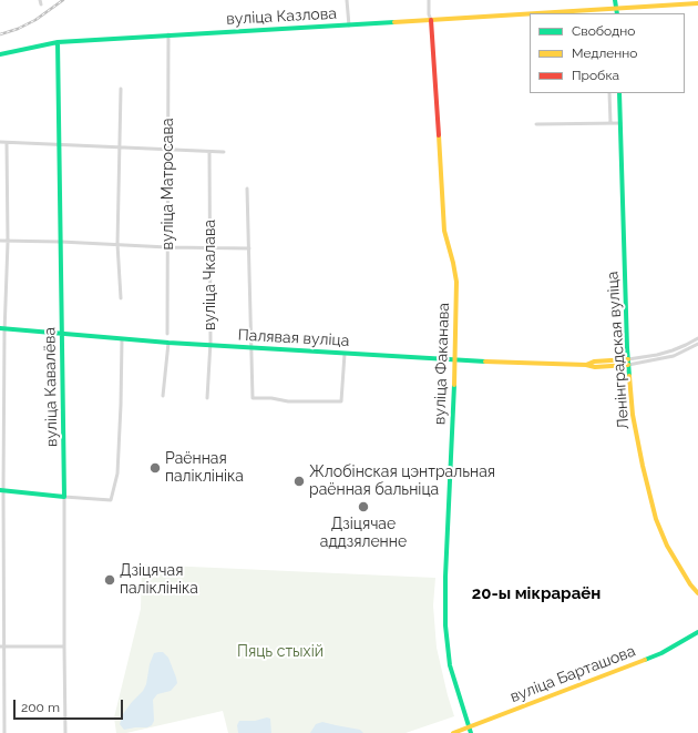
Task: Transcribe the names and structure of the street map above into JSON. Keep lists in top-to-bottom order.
{
  "streets": {
    "main road": [
      "вуліца Казлова",
      "Палявая вуліца",
      "Ленінградская вуліца",
      "вуліца Факанава",
      "вуліца Кавалёва",
      "вуліца Барташова"
    ],
    "street": ["вуліца Матросава", "вуліца Чкалава"]
  },
  "crossings": [
    ["вуліца Казлова", "вуліца Матросава"],
    ["вуліца Казлова", "вуліца Факанава"],
    ["вуліца Казлова", "вуліца Кавалёва"],
    ["вуліца Чкалава", "Палявая вуліца"],
    ["Палявая вуліца", "Ленінградская вуліца"],
    ["Палявая вуліца", "вуліца Факанава"],
    ["Палявая вуліца", "вуліца Кавалёва"],
    ["вуліца Факанава", "вуліца Барташова"]
  ],
  "districts": ["20-ы мікрараён"],
  "parks": ["Пяць стыхій"],
  "places": [
    "Раённая паліклініка",
    "Жлобінская цэнтральная раённая бальніца",
    "Дзіцячае аддзяленне",
    "Дзіцячая паліклініка"
  ],
  "legend": ["Свободно", "Медленно", "Пробка"],
  "scale_bar": "200 m"
}
